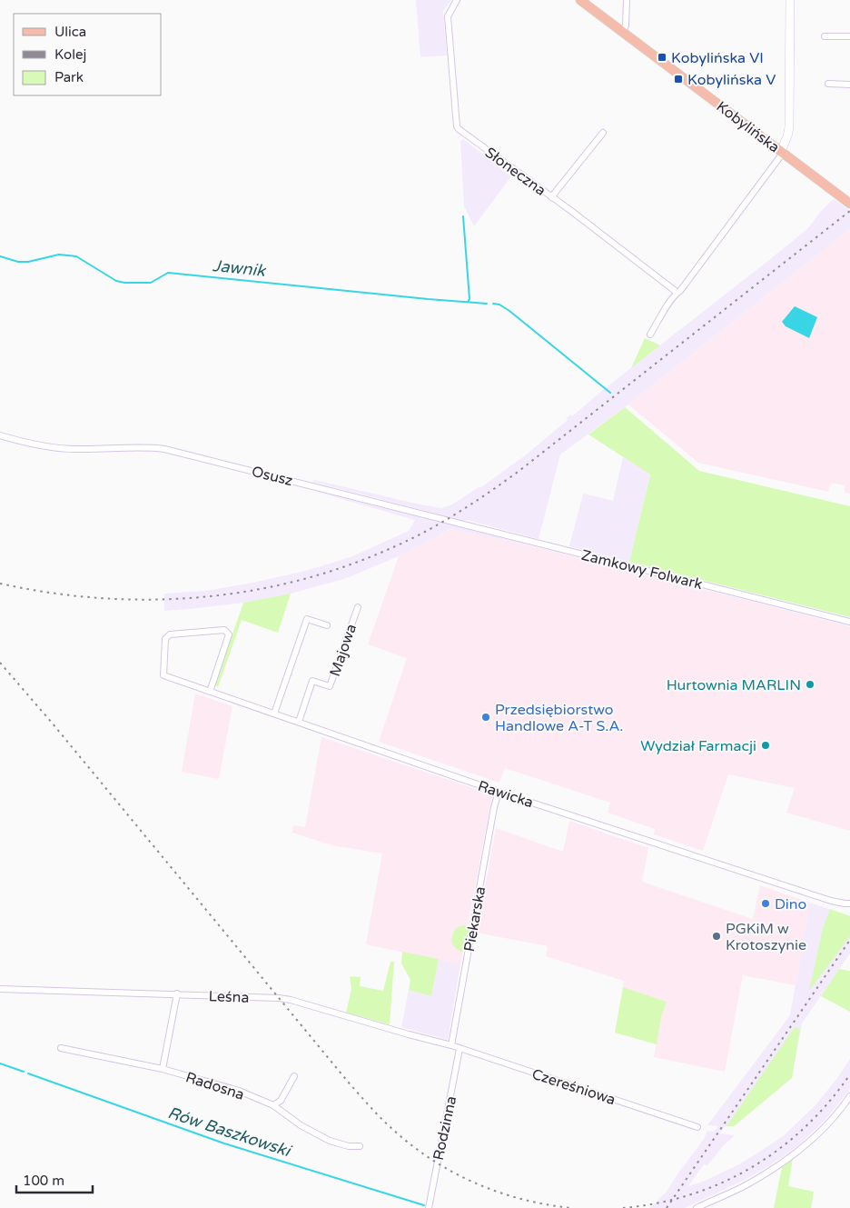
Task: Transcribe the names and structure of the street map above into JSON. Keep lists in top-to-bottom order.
{
  "streets": {
    "main road": ["Kobylińska"],
    "street": [
      "Słoneczna",
      "Osusz",
      "Zamkowy Folwark",
      "Majowa",
      "Rawicka",
      "Piekarska",
      "Leśna",
      "Radosna",
      "Czereśniowa",
      "Rodzinna"
    ]
  },
  "crossings": [
    ["Osusz", "Zamkowy Folwark"],
    ["Majowa", "Rawicka"],
    ["Rawicka", "Piekarska"],
    ["Piekarska", "Leśna"],
    ["Piekarska", "Czereśniowa"],
    ["Leśna", "Czereśniowa"],
    ["Czereśniowa", "Rodzinna"]
  ],
  "water": ["Jawnik", "Rów Baszkowski"],
  "places": {
    "transit": ["Kobylińska VI", "Kobylińska V"],
    "other": [
      "Hurtownia MARLIN",
      "Przedsiębiorstwo Handlowe A-T S.A.",
      "Wydział Farmacji",
      "Dino",
      "PGKiM w Krotoszynie"
    ]
  },
  "legend": ["Ulica", "Kolej", "Park"],
  "scale_bar": "100 m"
}
